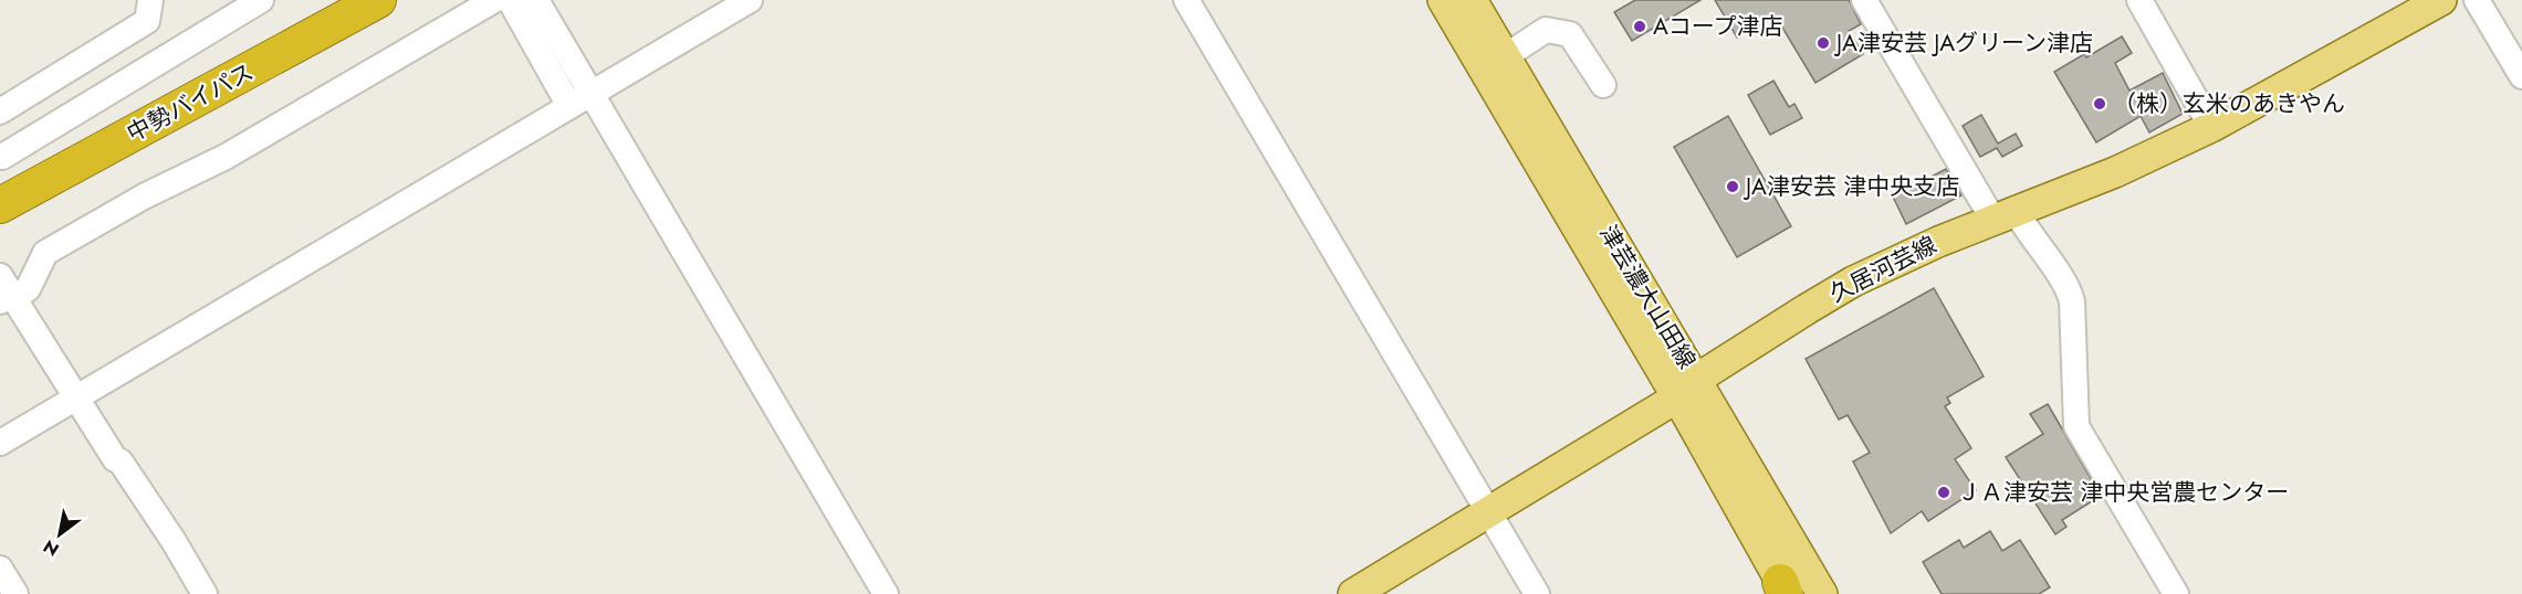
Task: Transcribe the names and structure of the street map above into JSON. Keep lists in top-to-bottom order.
{
  "streets": {
    "highway": ["中勢バイパス"],
    "main road": ["久居河芸線", "津芸濃大山田線"]
  },
  "crossings": [
    ["久居河芸線", "津芸濃大山田線"]
  ],
  "places": [
    "Aコープ津店",
    "JA津安芸 JAグリーン津店",
    "（株）玄米のあきやん",
    "JA津安芸 津中央支店",
    "ＪＡ津安芸 津中央営農センター"
  ],
  "north": "bottom left"
}
